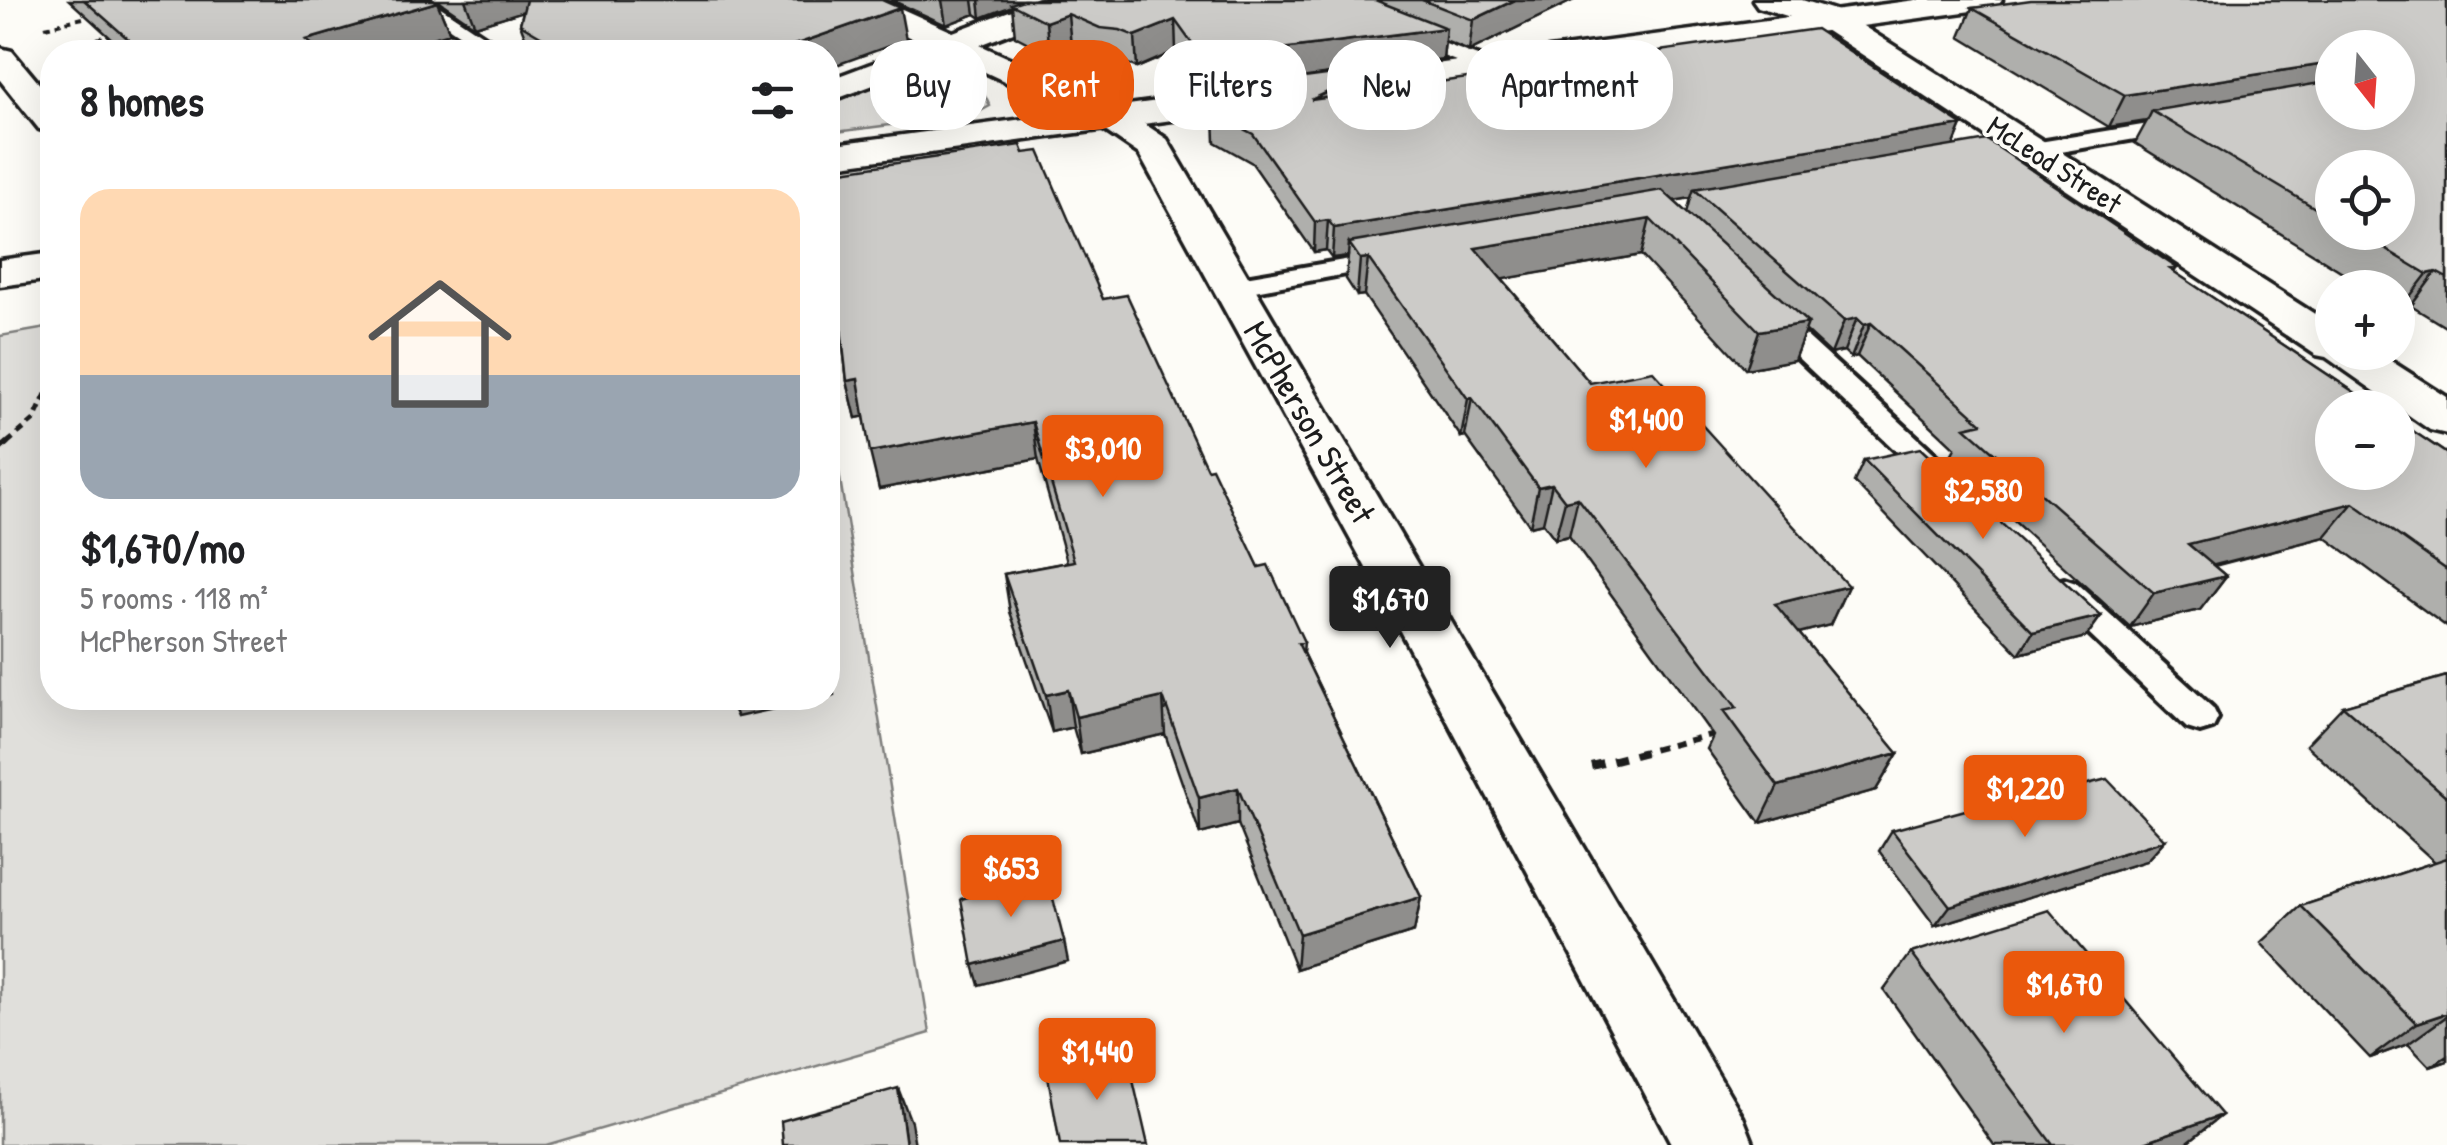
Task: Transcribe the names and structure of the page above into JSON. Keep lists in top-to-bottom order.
{
  "streets": {
    "street": ["McLeod Street", "McPherson Street"]
  },
  "north": "bottom",
  "page": {
    "map_buttons": ["+", "−"],
    "chip": [
      "Buy",
      "Rent",
      "Filters",
      "New",
      "Apartment"
    ],
    "heading": "8 homes",
    "list": [
      {
        "name": "$1,670/mo",
        "note": "5 rooms · 118 m² · McPherson Street"
      }
    ],
    "price": [
      "$1,400",
      "$3,010",
      "$2,580",
      "$1,670",
      "$1,220",
      "$653",
      "$1,670",
      "$1,440"
    ]
  }
}
